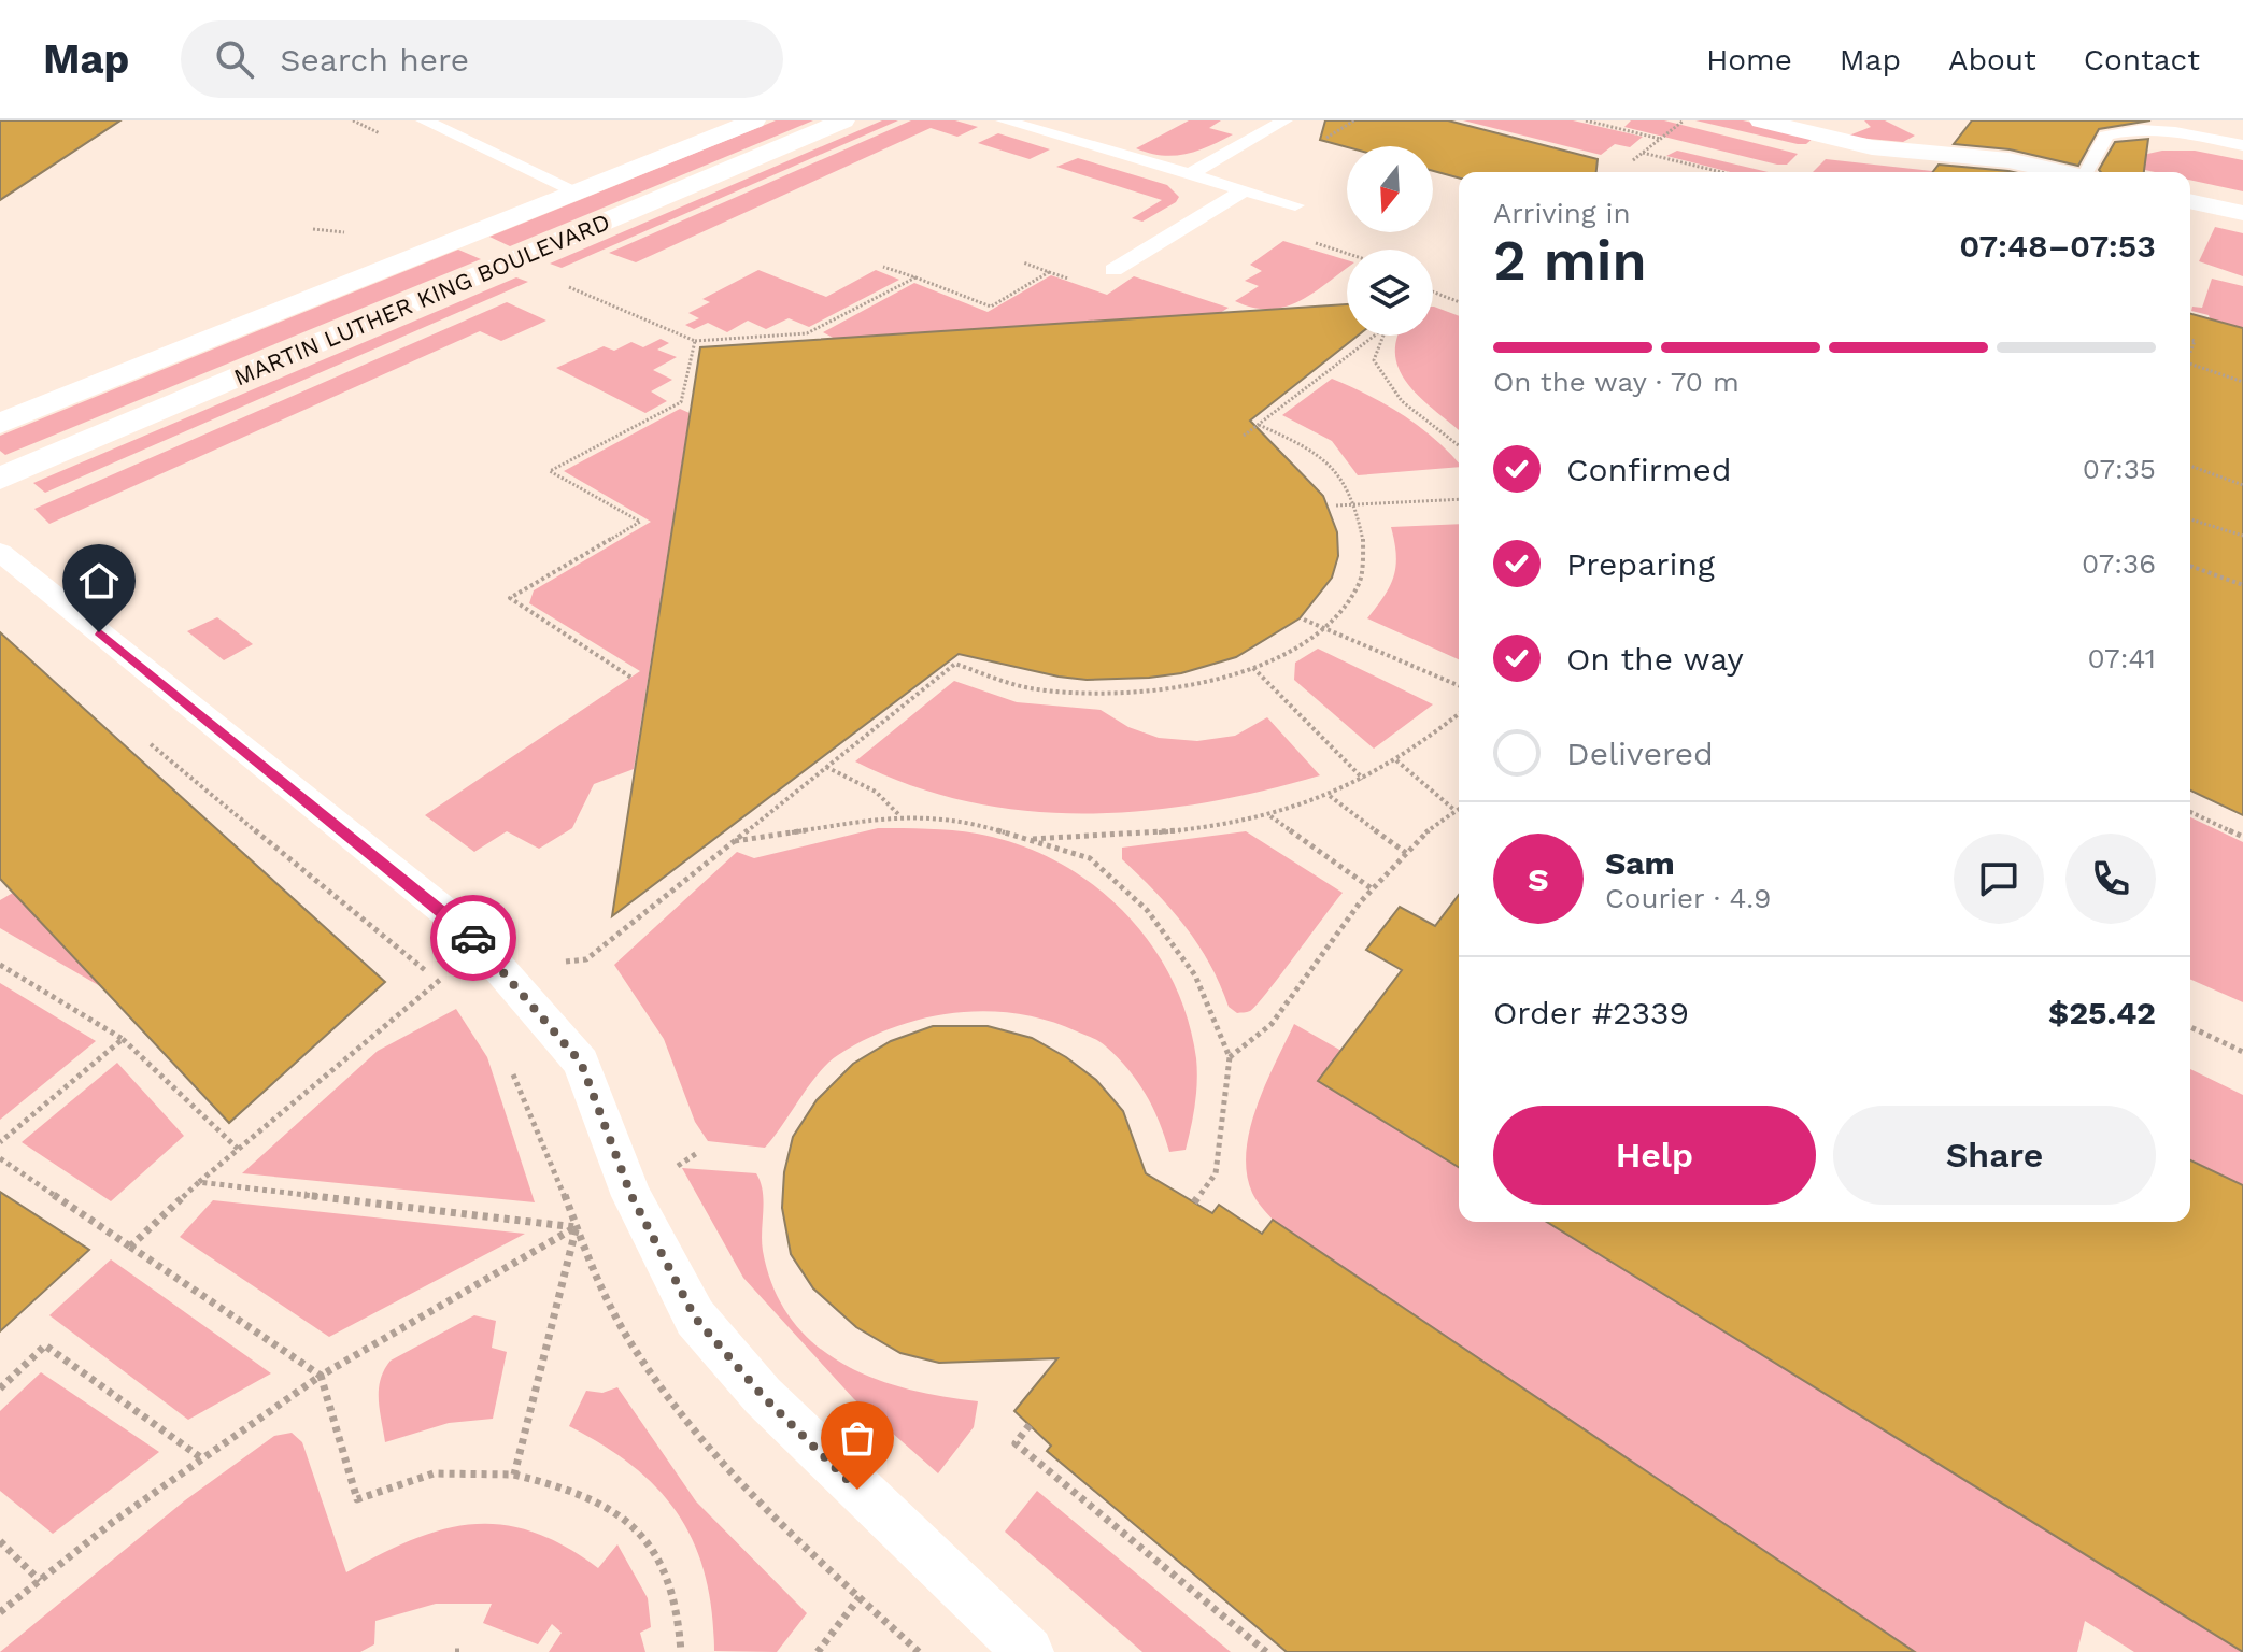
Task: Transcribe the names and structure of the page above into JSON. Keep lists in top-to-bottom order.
{
  "streets": {
    "street": ["MARTIN LUTHER KING BOULEVARD"]
  },
  "north": "bottom",
  "page": {
    "header": "Map",
    "search": "Search here",
    "nav": [
      "Home",
      "Map",
      "About",
      "Contact"
    ],
    "heading": ["2 min", "Arriving in", "07:48–07:53"],
    "panel": [
      "Sam",
      "Courier · 4.9",
      "Order #2339",
      "$25.42"
    ],
    "bar": "On the way · 70 m",
    "list": [
      ["Confirmed", "07:35"],
      ["Preparing", "07:36"],
      ["On the way", "07:41"],
      "Delivered"
    ],
    "round": "S",
    "buttons": ["Help", "Share"]
  }
}
